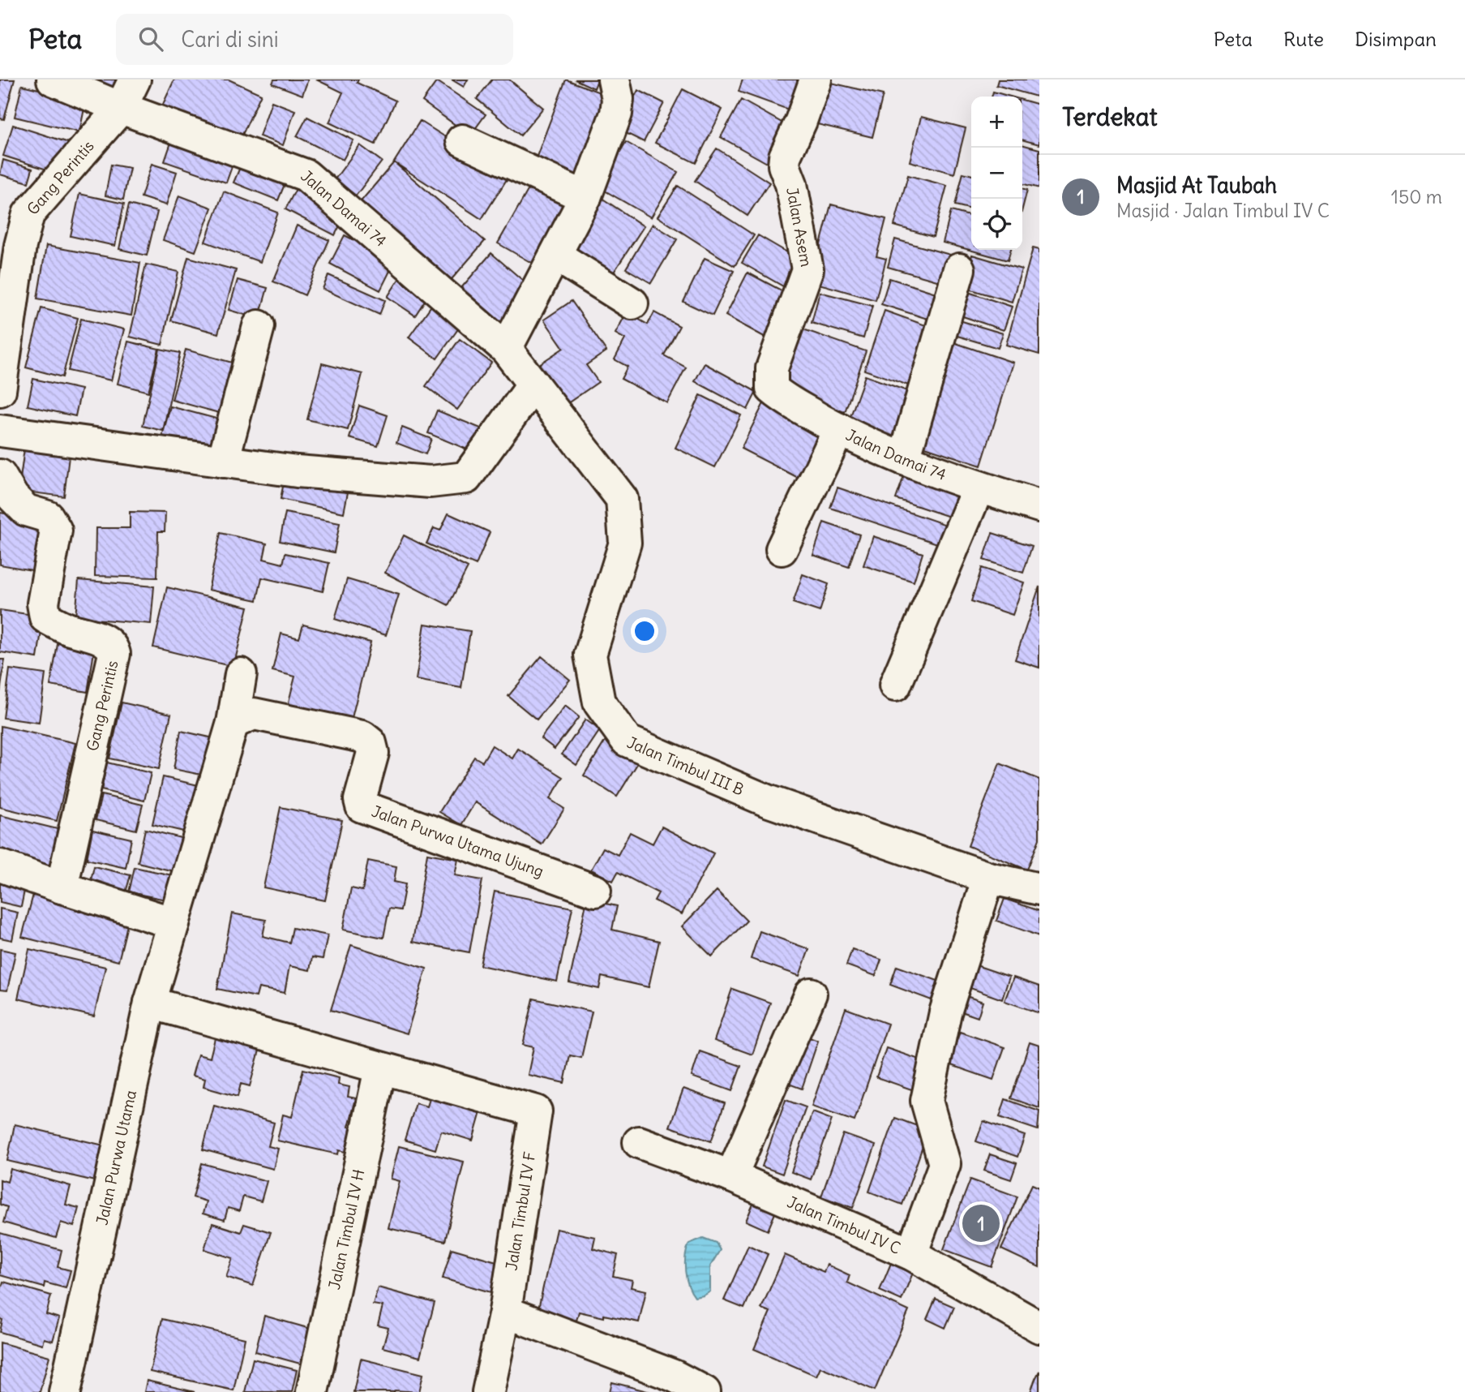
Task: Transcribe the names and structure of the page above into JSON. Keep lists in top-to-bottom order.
{
  "streets": {
    "street": [
      "Gang Perintis",
      "Jalan Damai 74",
      "Jalan Asem",
      "Jalan Timbul III B",
      "Jalan Purwa Utama Ujung",
      "Jalan Purwa Utama",
      "Jalan Timbul IV F",
      "Jalan Timbul IV C",
      "Jalan Timbul IV H"
    ]
  },
  "crossings": [
    ["Gang Perintis", "Jalan Damai 74"],
    ["Jalan Damai 74", "Jalan Asem"],
    ["Jalan Damai 74", "Jalan Timbul III B"],
    ["Jalan Timbul IV F", "Jalan Timbul IV H"]
  ],
  "page": {
    "header": "Peta",
    "search": "Cari di sini",
    "nav": ["Peta", "Rute", "Disimpan"],
    "heading": "Terdekat",
    "map_buttons": ["+", "−"],
    "list": [
      {
        "mark": "1",
        "name": "Masjid At Taubah",
        "note": "Masjid · Jalan Timbul IV C",
        "value": "150 m"
      }
    ],
    "pins": "1"
  }
}
